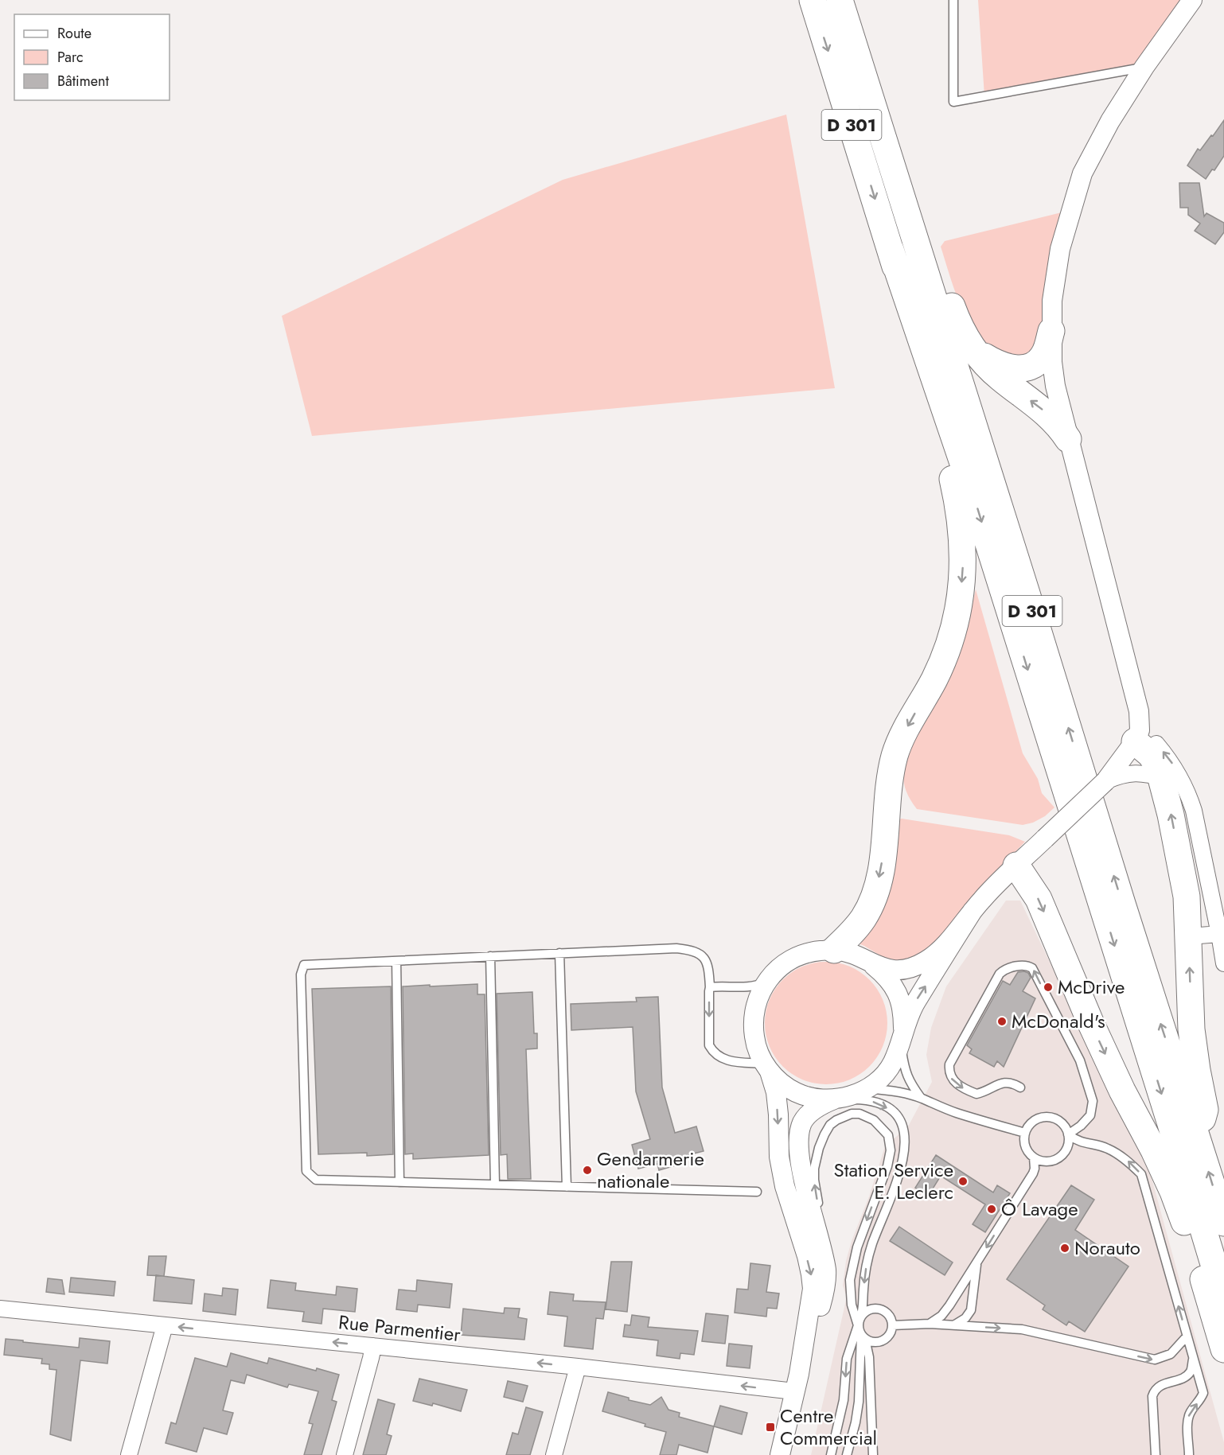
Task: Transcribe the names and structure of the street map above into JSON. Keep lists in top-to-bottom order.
{
  "streets": {
    "highway": ["D 301"],
    "street": ["Rue Parmentier"]
  },
  "one_way": ["Rue Parmentier"],
  "places": {
    "other": [
      "McDrive",
      "McDonald's",
      "Gendarmerie nationale",
      "Station Service E. Leclerc",
      "Ô Lavage",
      "Norauto"
    ],
    "transit": ["Centre Commercial"]
  },
  "legend": ["Route", "Parc", "Bâtiment"]
}
